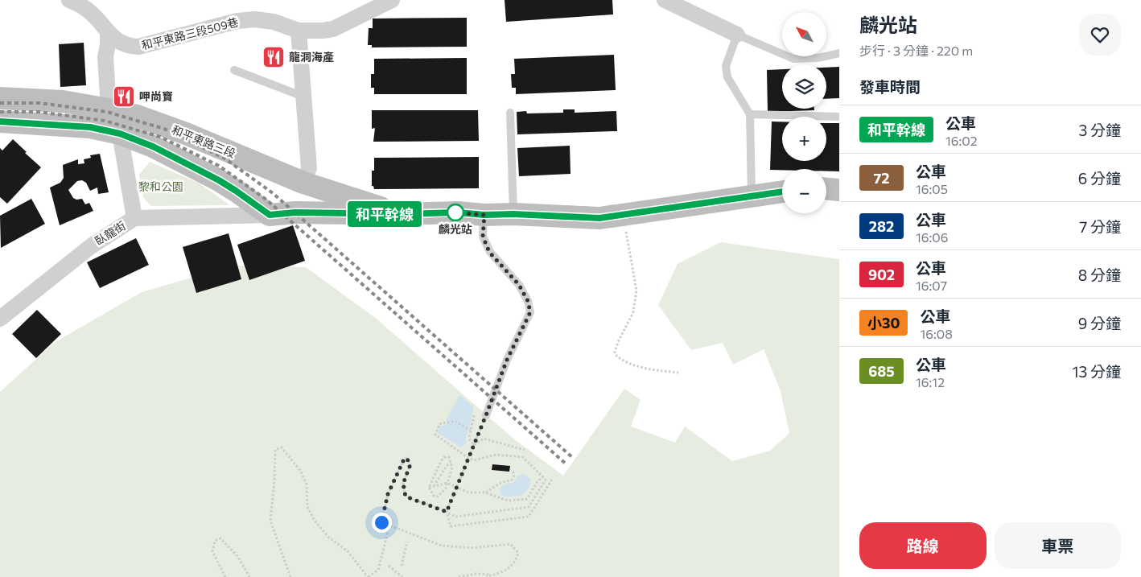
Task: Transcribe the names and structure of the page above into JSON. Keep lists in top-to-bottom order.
{
  "streets": {
    "main road": ["和平東路三段"],
    "street": ["和平東路三段509巷", "臥龍街"]
  },
  "crossings": [
    ["和平東路三段", "臥龍街"]
  ],
  "parks": ["黎和公園"],
  "places": {
    "restaurant": ["龍洞海產", "呷尚寶"],
    "other": ["麟光站"]
  },
  "lines": ["bus line 和平幹線"],
  "north": "top left",
  "page": {
    "on_map": "和平幹線",
    "heading": [
      ["麟光站", "步行 · 3 分鐘 · 220 m"],
      "發車時間"
    ],
    "map_buttons": ["+", "−"],
    "list": [
      {
        "mark": "和平幹線",
        "name": "公車",
        "note": "16:02",
        "value": "3 分鐘"
      },
      {
        "mark": "72",
        "name": "公車",
        "note": "16:05",
        "value": "6 分鐘"
      },
      {
        "mark": "282",
        "name": "公車",
        "note": "16:06",
        "value": "7 分鐘"
      },
      {
        "mark": "902",
        "name": "公車",
        "note": "16:07",
        "value": "8 分鐘"
      },
      {
        "mark": "小30",
        "name": "公車",
        "note": "16:08",
        "value": "9 分鐘"
      },
      {
        "mark": "685",
        "name": "公車",
        "note": "16:12",
        "value": "13 分鐘"
      }
    ],
    "buttons": ["路線", "車票"]
  }
}
